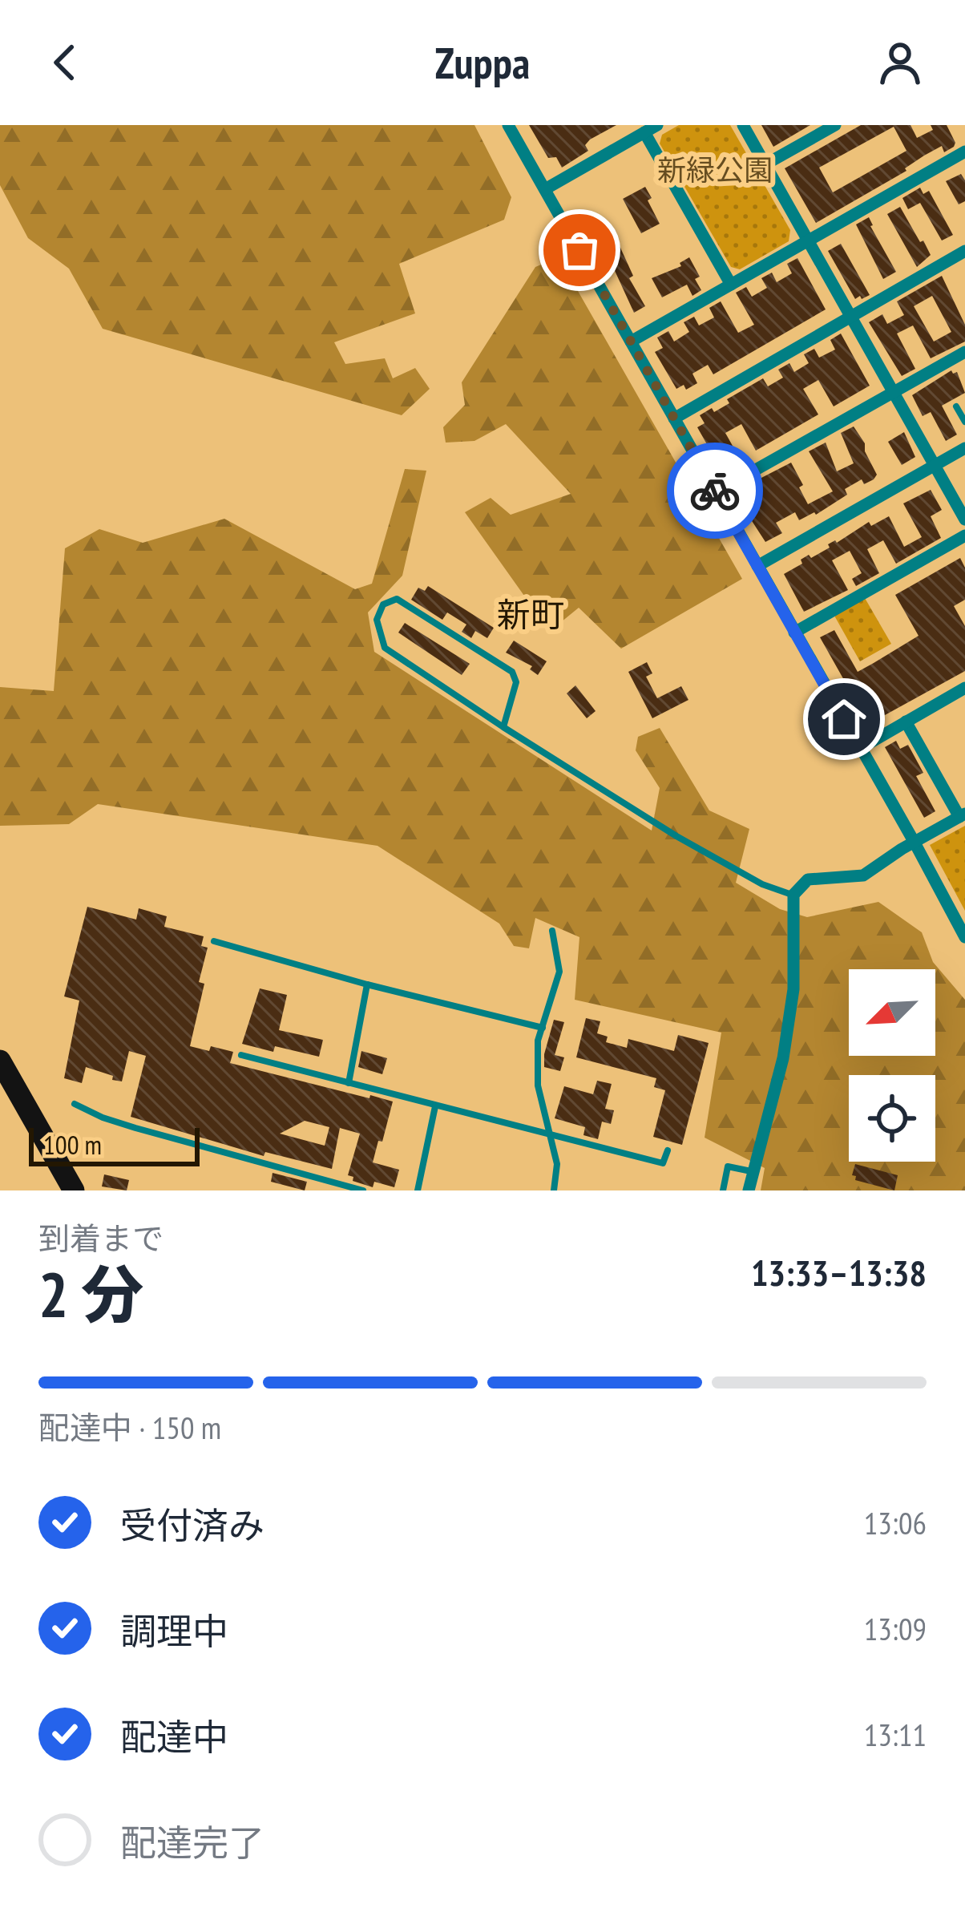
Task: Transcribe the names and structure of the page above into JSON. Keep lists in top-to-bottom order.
{
  "districts": ["新町"],
  "parks": ["新緑公園"],
  "scale_bar": "100 m",
  "north": "bottom left",
  "page": {
    "header": "Zuppa",
    "scale": "100 m",
    "heading": ["2 分", "到着まで", "13:33–13:38"],
    "bar": "配達中 · 150 m",
    "list": [
      ["受付済み", "13:06"],
      ["調理中", "13:09"],
      ["配達中", "13:11"],
      "配達完了"
    ]
  }
}
